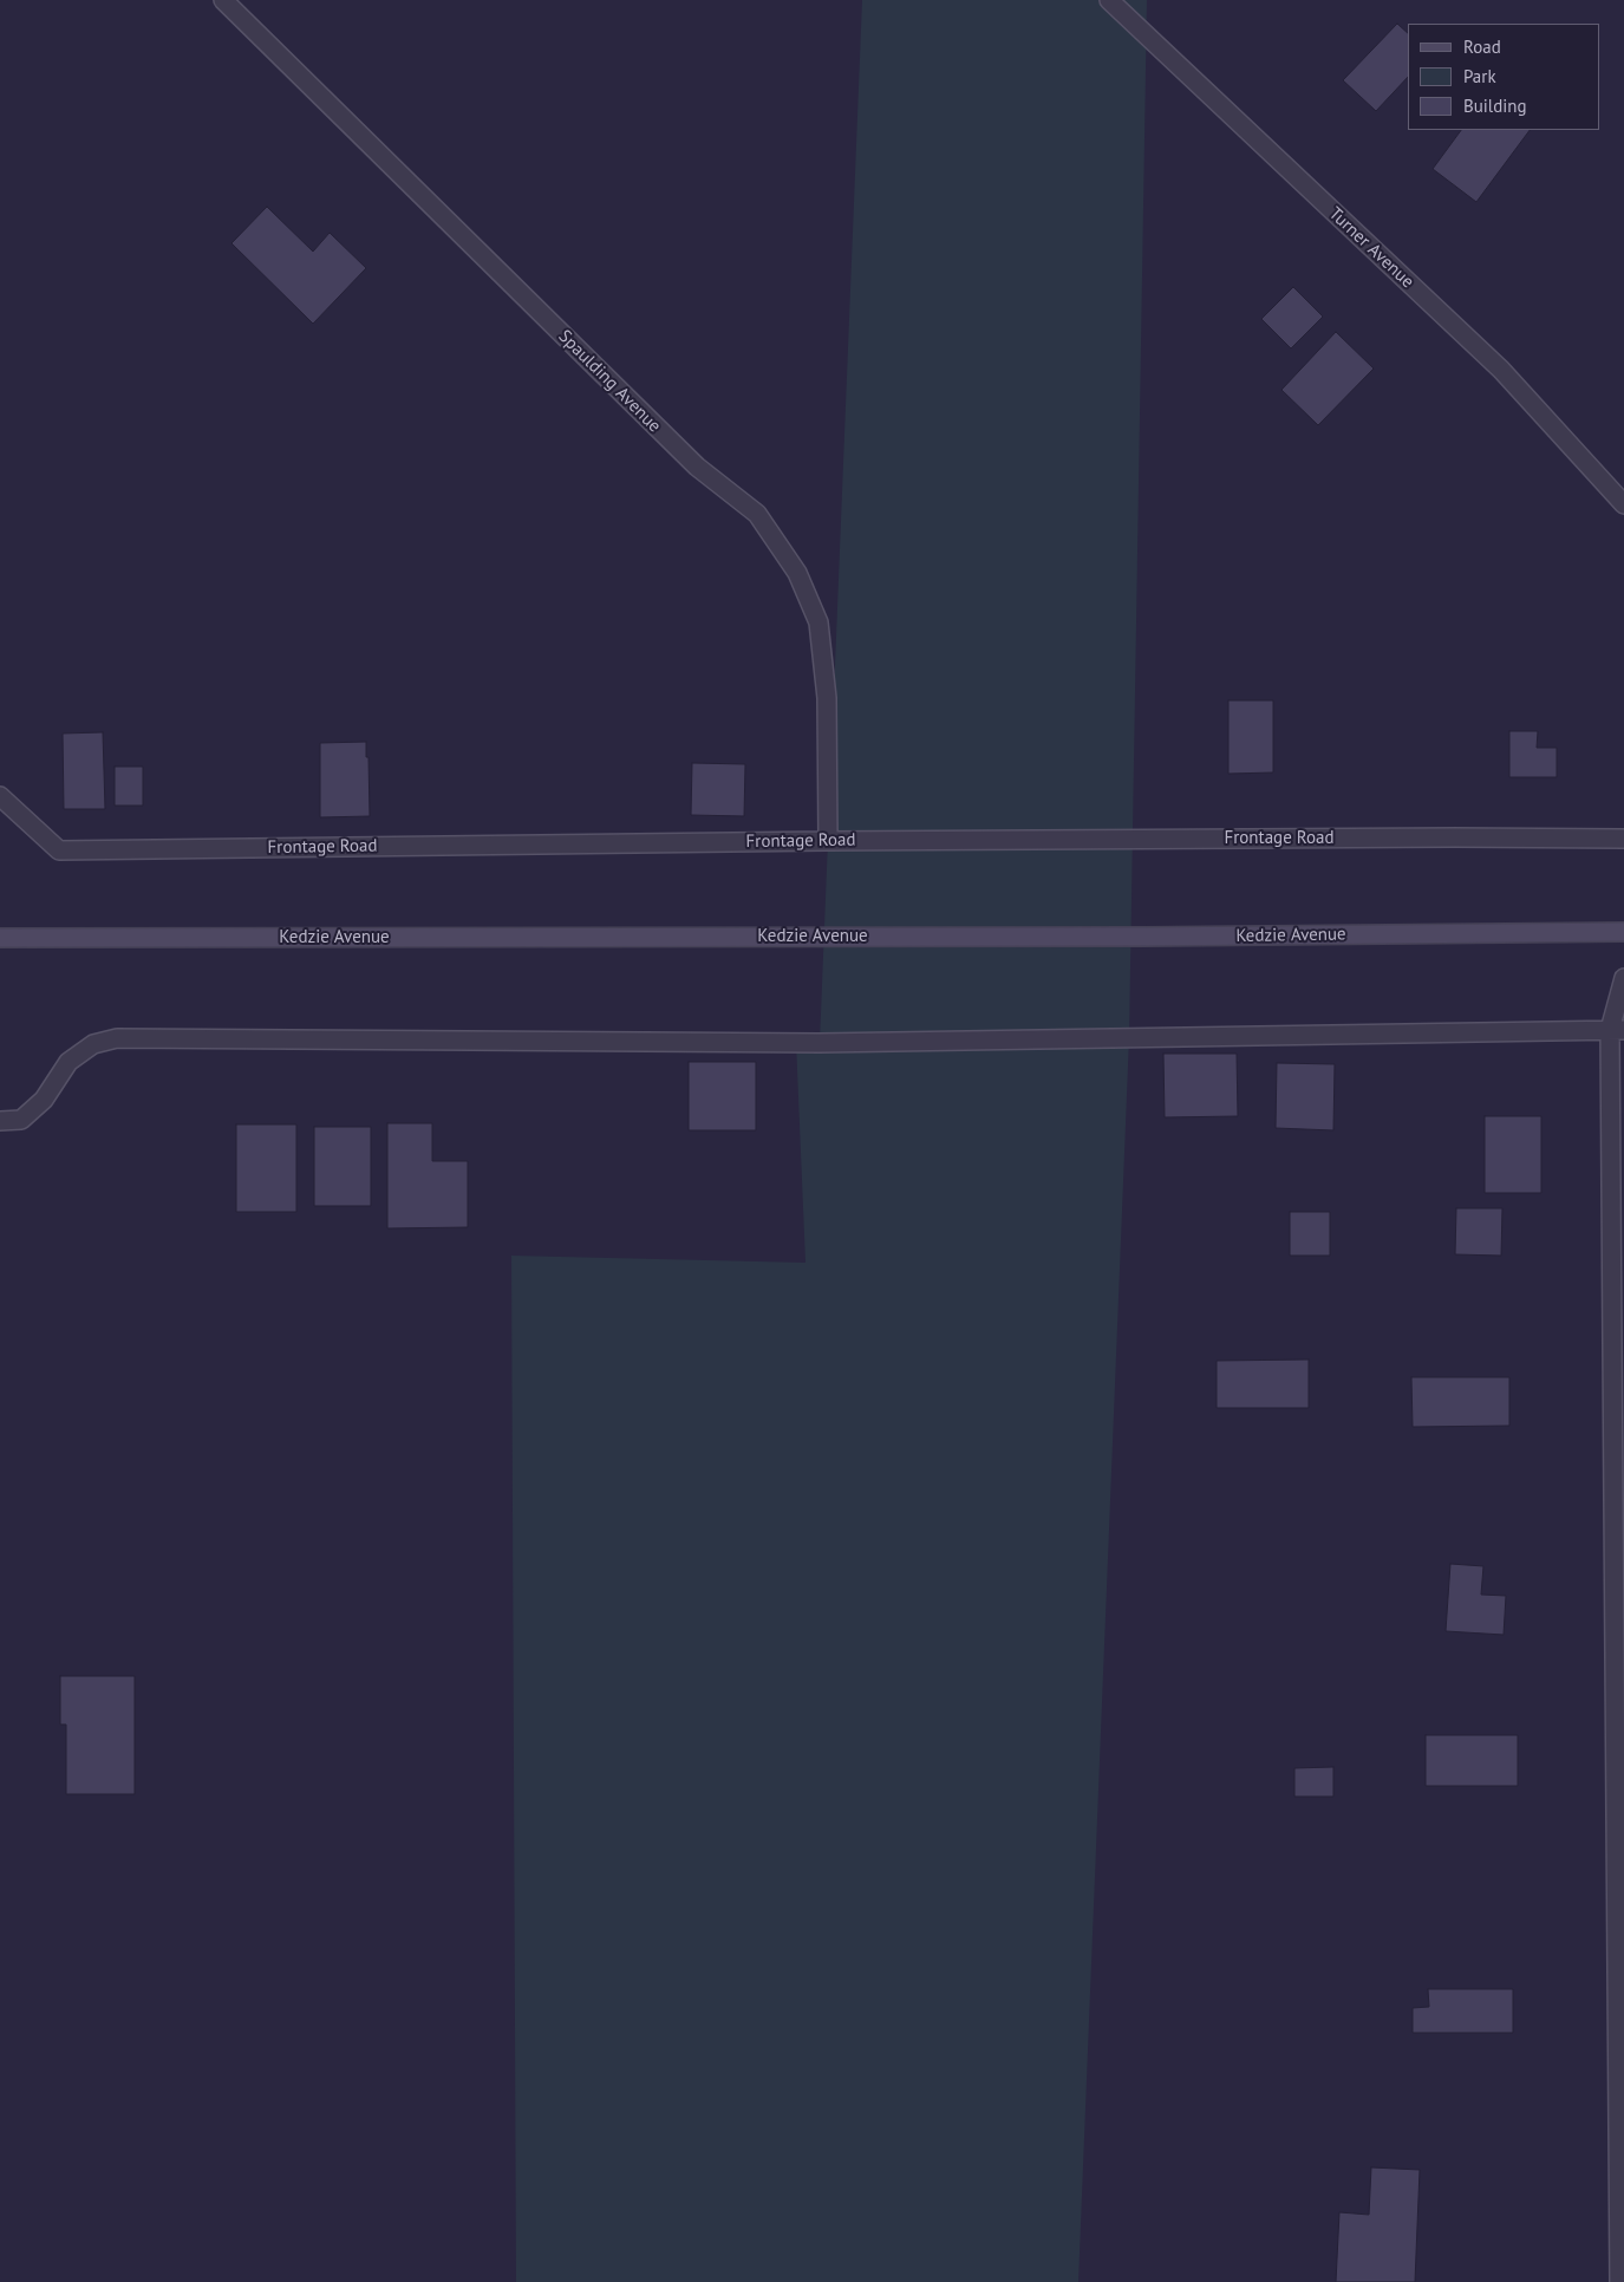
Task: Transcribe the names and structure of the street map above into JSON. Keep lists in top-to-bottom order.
{
  "streets": {
    "main road": ["Kedzie Avenue"],
    "street": ["Turner Avenue", "Spaulding Avenue", "Frontage Road"]
  },
  "crossings": [
    ["Spaulding Avenue", "Frontage Road"]
  ],
  "legend": ["Road", "Park", "Building"]
}
